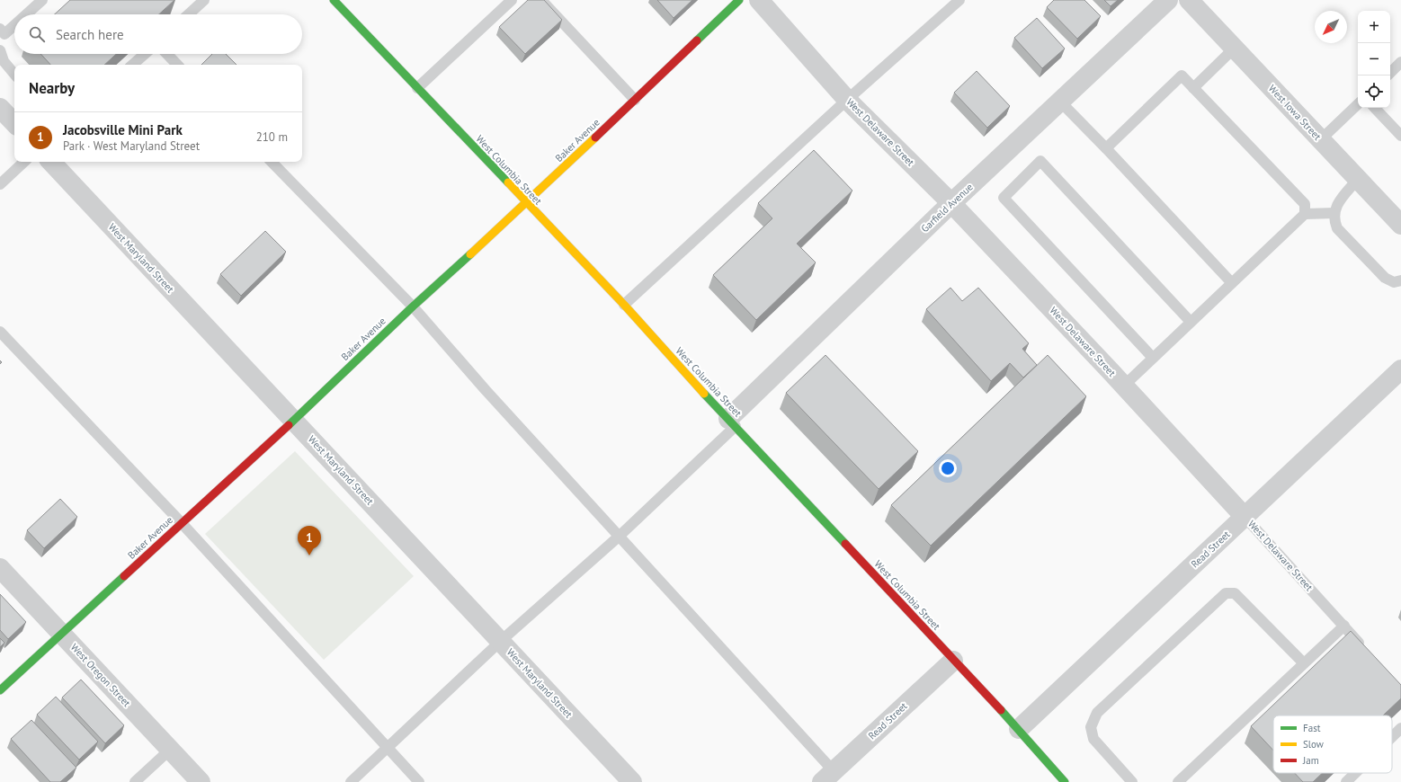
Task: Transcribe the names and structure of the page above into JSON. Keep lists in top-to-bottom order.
{
  "streets": {
    "main road": ["Baker Avenue", "West Columbia Street"],
    "street": [
      "West Iowa Street",
      "West Delaware Street",
      "Garfield Avenue",
      "West Maryland Street",
      "Read Street",
      "West Oregon Street"
    ]
  },
  "crossings": [
    ["West Delaware Street", "Garfield Avenue"],
    ["West Delaware Street", "Read Street"],
    ["Baker Avenue", "West Columbia Street"],
    ["Baker Avenue", "West Maryland Street"],
    ["Baker Avenue", "West Oregon Street"],
    ["West Columbia Street", "Garfield Avenue"],
    ["West Columbia Street", "Read Street"]
  ],
  "legend": ["Fast", "Slow", "Jam"],
  "north": "bottom left",
  "page": {
    "map_buttons": ["+", "−"],
    "search": "Search here",
    "heading": "Nearby",
    "list": [
      {
        "mark": "1",
        "name": "Jacobsville Mini Park",
        "note": "Park · West Maryland Street",
        "value": "210 m"
      }
    ],
    "pins": "1"
  }
}
